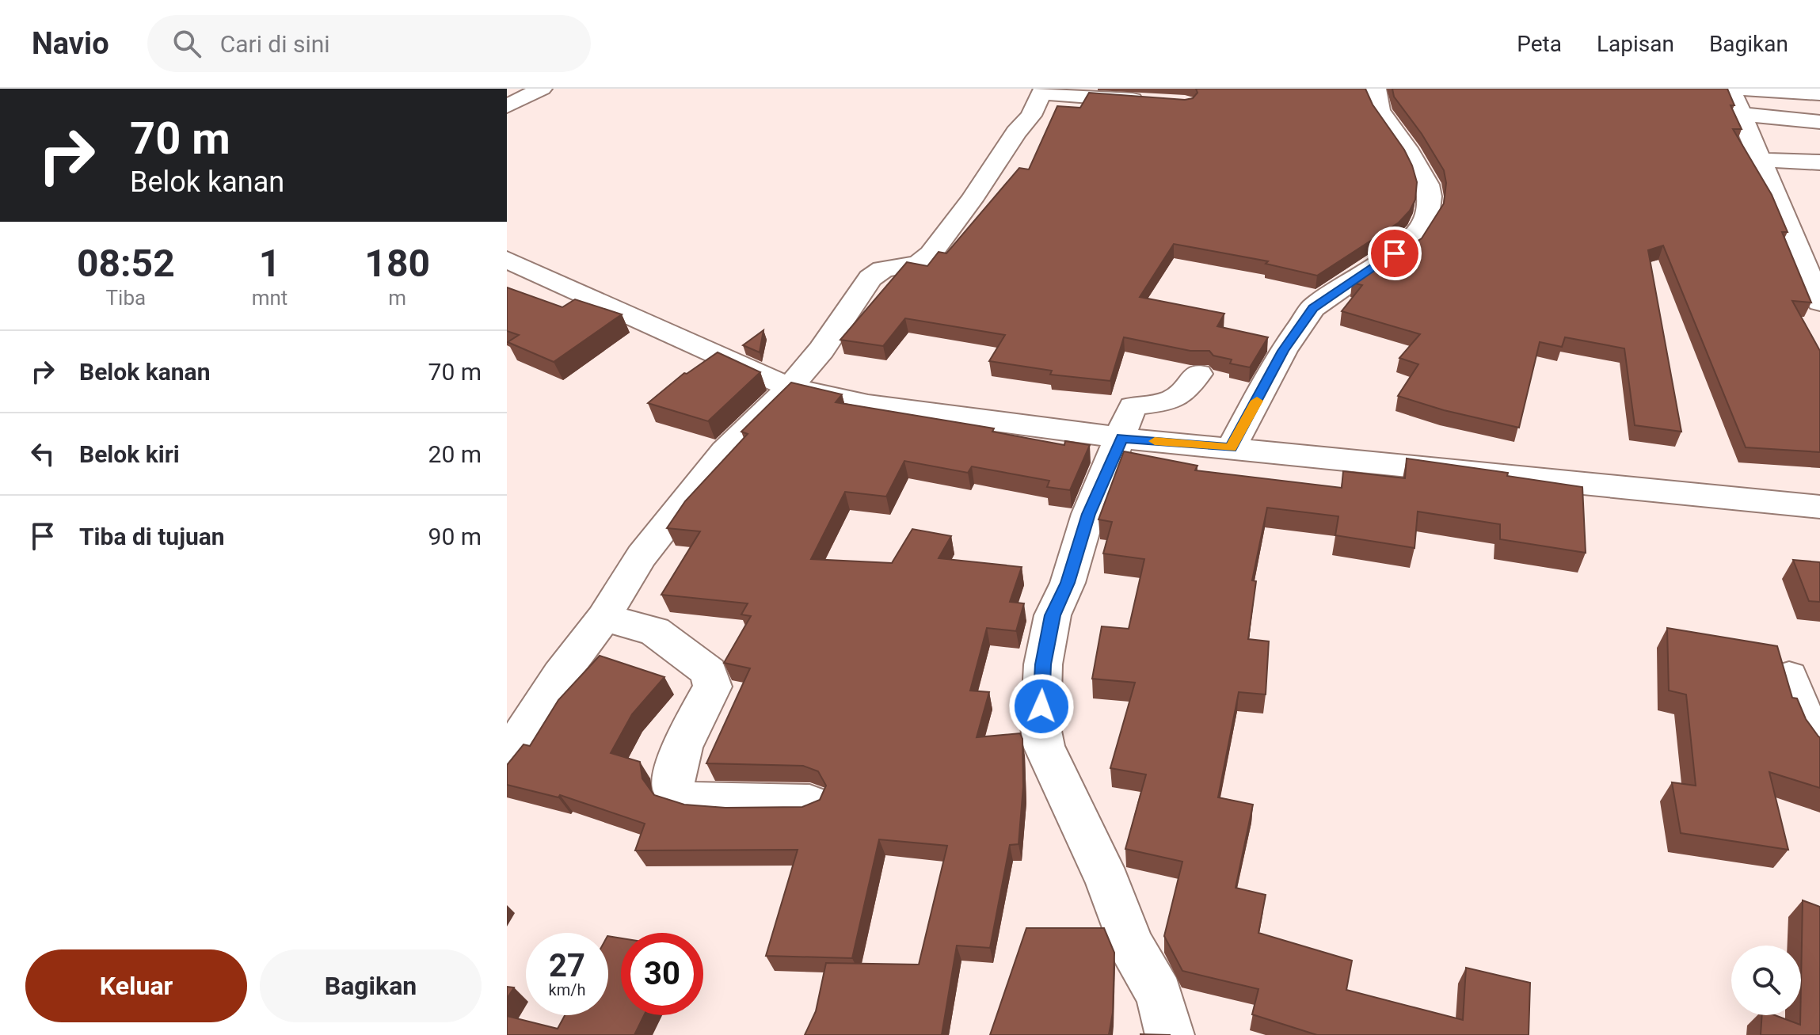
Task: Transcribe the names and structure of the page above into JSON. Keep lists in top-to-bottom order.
{
  "page": {
    "header": "Navio",
    "search": "Cari di sini",
    "nav": ["Peta", "Lapisan", "Bagikan"],
    "turn": ["70 m", "Belok kanan"],
    "eta": [
      "08:52",
      "Tiba",
      "1",
      "mnt",
      "180",
      "m"
    ],
    "list": [
      {
        "name": "Belok kanan",
        "value": "70 m"
      },
      {
        "name": "Belok kiri",
        "value": "20 m"
      },
      {
        "name": "Tiba di tujuan",
        "value": "90 m"
      }
    ],
    "speed": "27 km/h",
    "limit": "30",
    "buttons": ["Keluar", "Bagikan"]
  }
}
